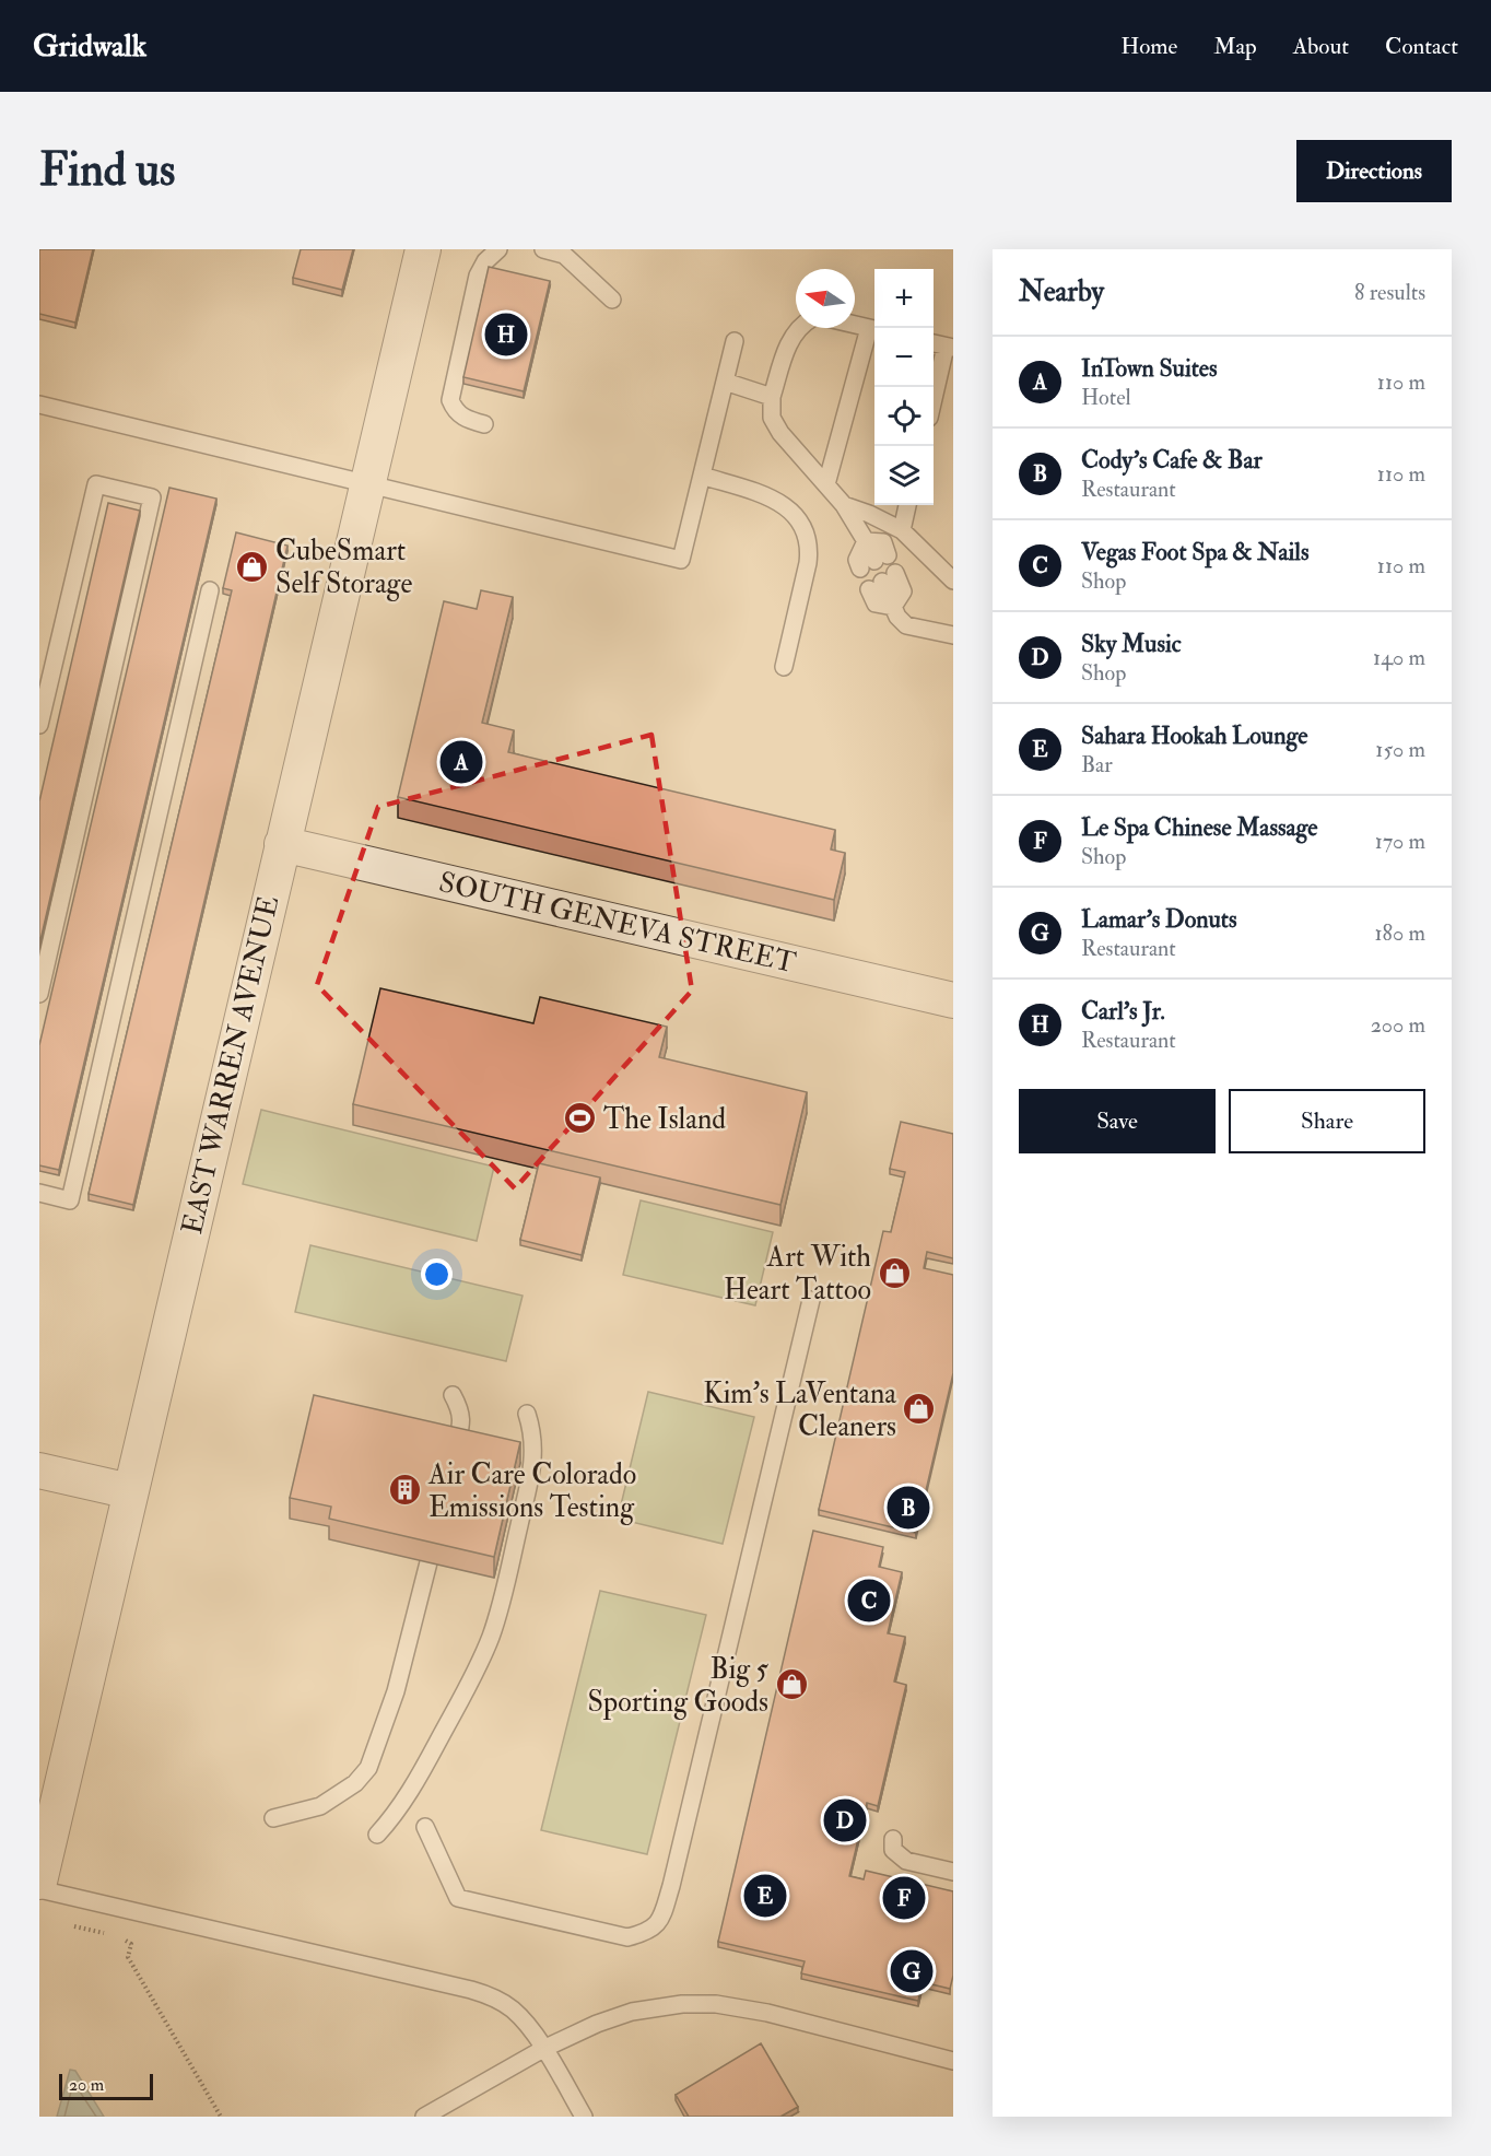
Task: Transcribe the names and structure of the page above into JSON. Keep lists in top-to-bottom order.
{
  "streets": {
    "street": ["SOUTH GENEVA STREET", "EAST WARREN AVENUE"]
  },
  "crossings": [
    ["SOUTH GENEVA STREET", "EAST WARREN AVENUE"]
  ],
  "places": {
    "shop": [
      "CubeSmart Self Storage",
      "Art With Heart Tattoo",
      "Kim's LaVentana Cleaners",
      "Big 5 Sporting Goods"
    ],
    "sports": ["The Island"],
    "building": ["Air Care Colorado Emissions Testing"]
  },
  "scale_bar": "20 m",
  "north": "left",
  "page": {
    "header": "Gridwalk",
    "nav": [
      "Home",
      "Map",
      "About",
      "Contact"
    ],
    "buttons": [
      "Directions",
      ["Save", "Share"]
    ],
    "title": "Find us",
    "heading": ["Nearby", "8 results"],
    "map_buttons": ["+", "−"],
    "pins": [
      "H",
      "A",
      "B",
      "C",
      "D",
      "E",
      "F",
      "G"
    ],
    "list": [
      {
        "mark": "A",
        "name": "InTown Suites",
        "note": "Hotel",
        "value": "110 m"
      },
      {
        "mark": "B",
        "name": "Cody's Cafe & Bar",
        "note": "Restaurant",
        "value": "110 m"
      },
      {
        "mark": "C",
        "name": "Vegas Foot Spa & Nails",
        "note": "Shop",
        "value": "110 m"
      },
      {
        "mark": "D",
        "name": "Sky Music",
        "note": "Shop",
        "value": "140 m"
      },
      {
        "mark": "E",
        "name": "Sahara Hookah Lounge",
        "note": "Bar",
        "value": "150 m"
      },
      {
        "mark": "F",
        "name": "Le Spa Chinese Massage",
        "note": "Shop",
        "value": "170 m"
      },
      {
        "mark": "G",
        "name": "Lamar's Donuts",
        "note": "Restaurant",
        "value": "180 m"
      },
      {
        "mark": "H",
        "name": "Carl's Jr.",
        "note": "Restaurant",
        "value": "200 m"
      }
    ],
    "scale": "20 m"
  }
}
